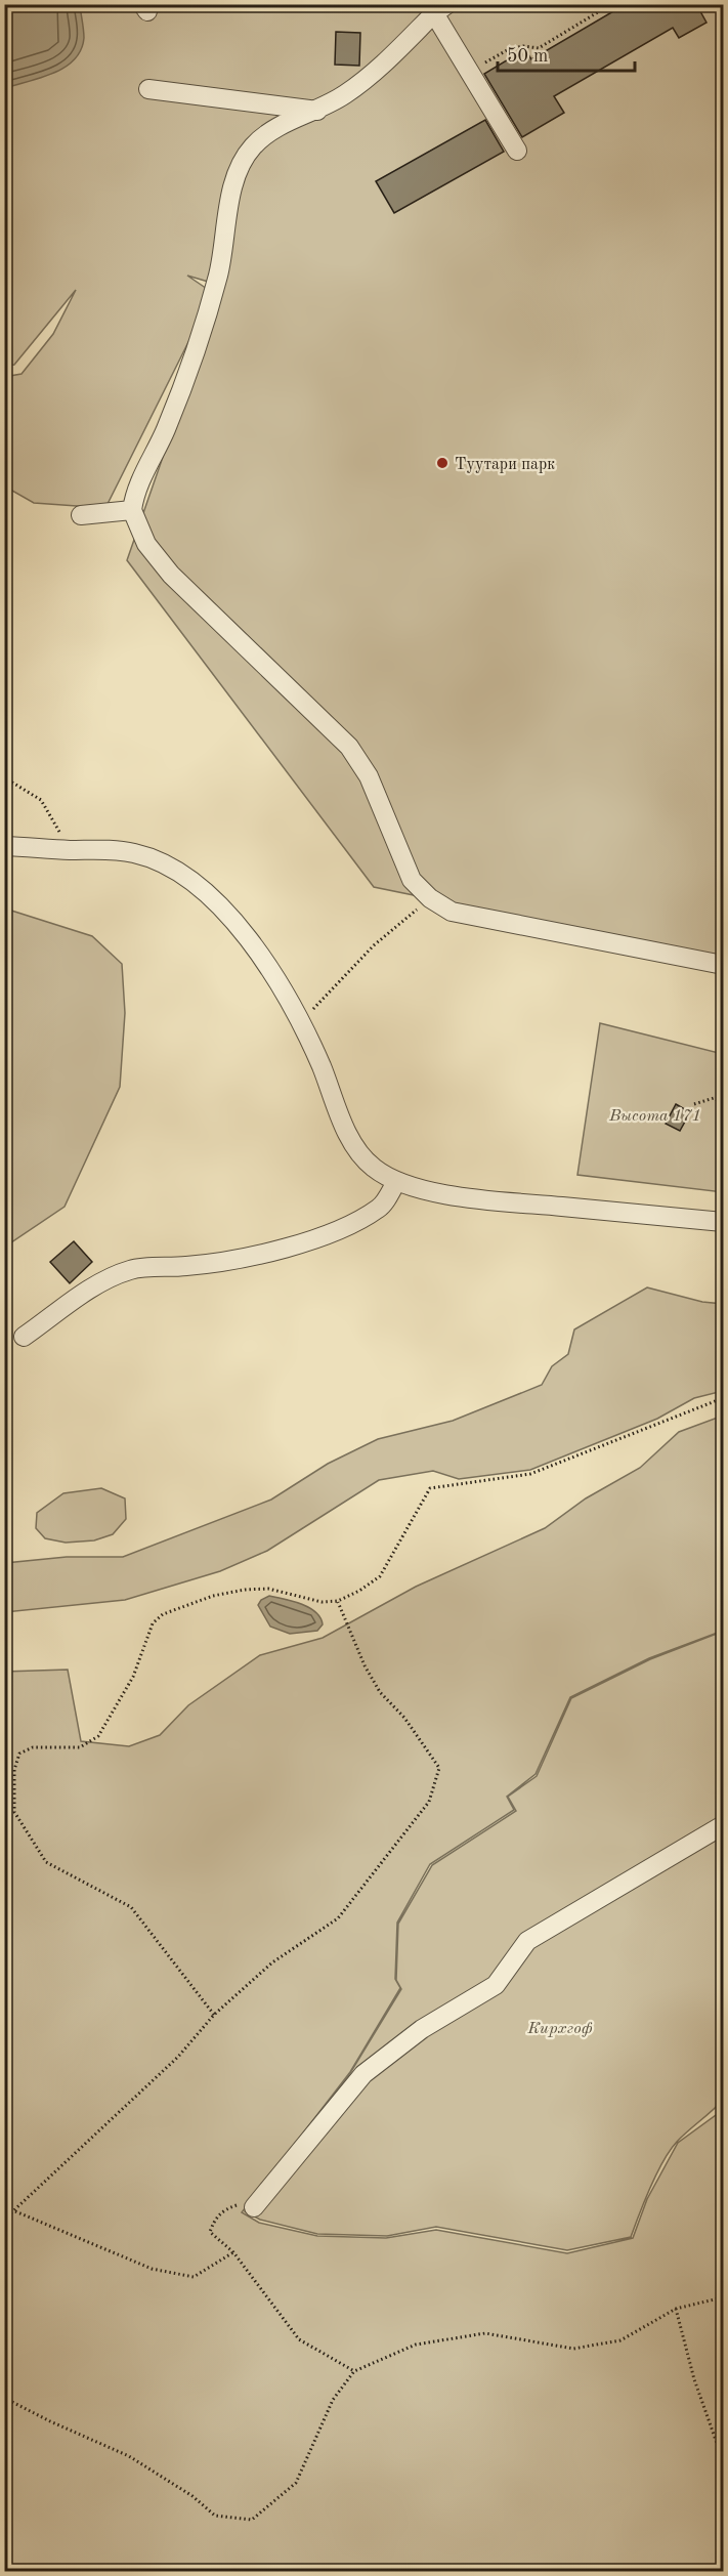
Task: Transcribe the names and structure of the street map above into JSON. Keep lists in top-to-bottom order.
{
  "parks": ["Высота 171", "Кирхгоф"],
  "places": ["Туутари парк"],
  "scale_bar": "50 m"
}
